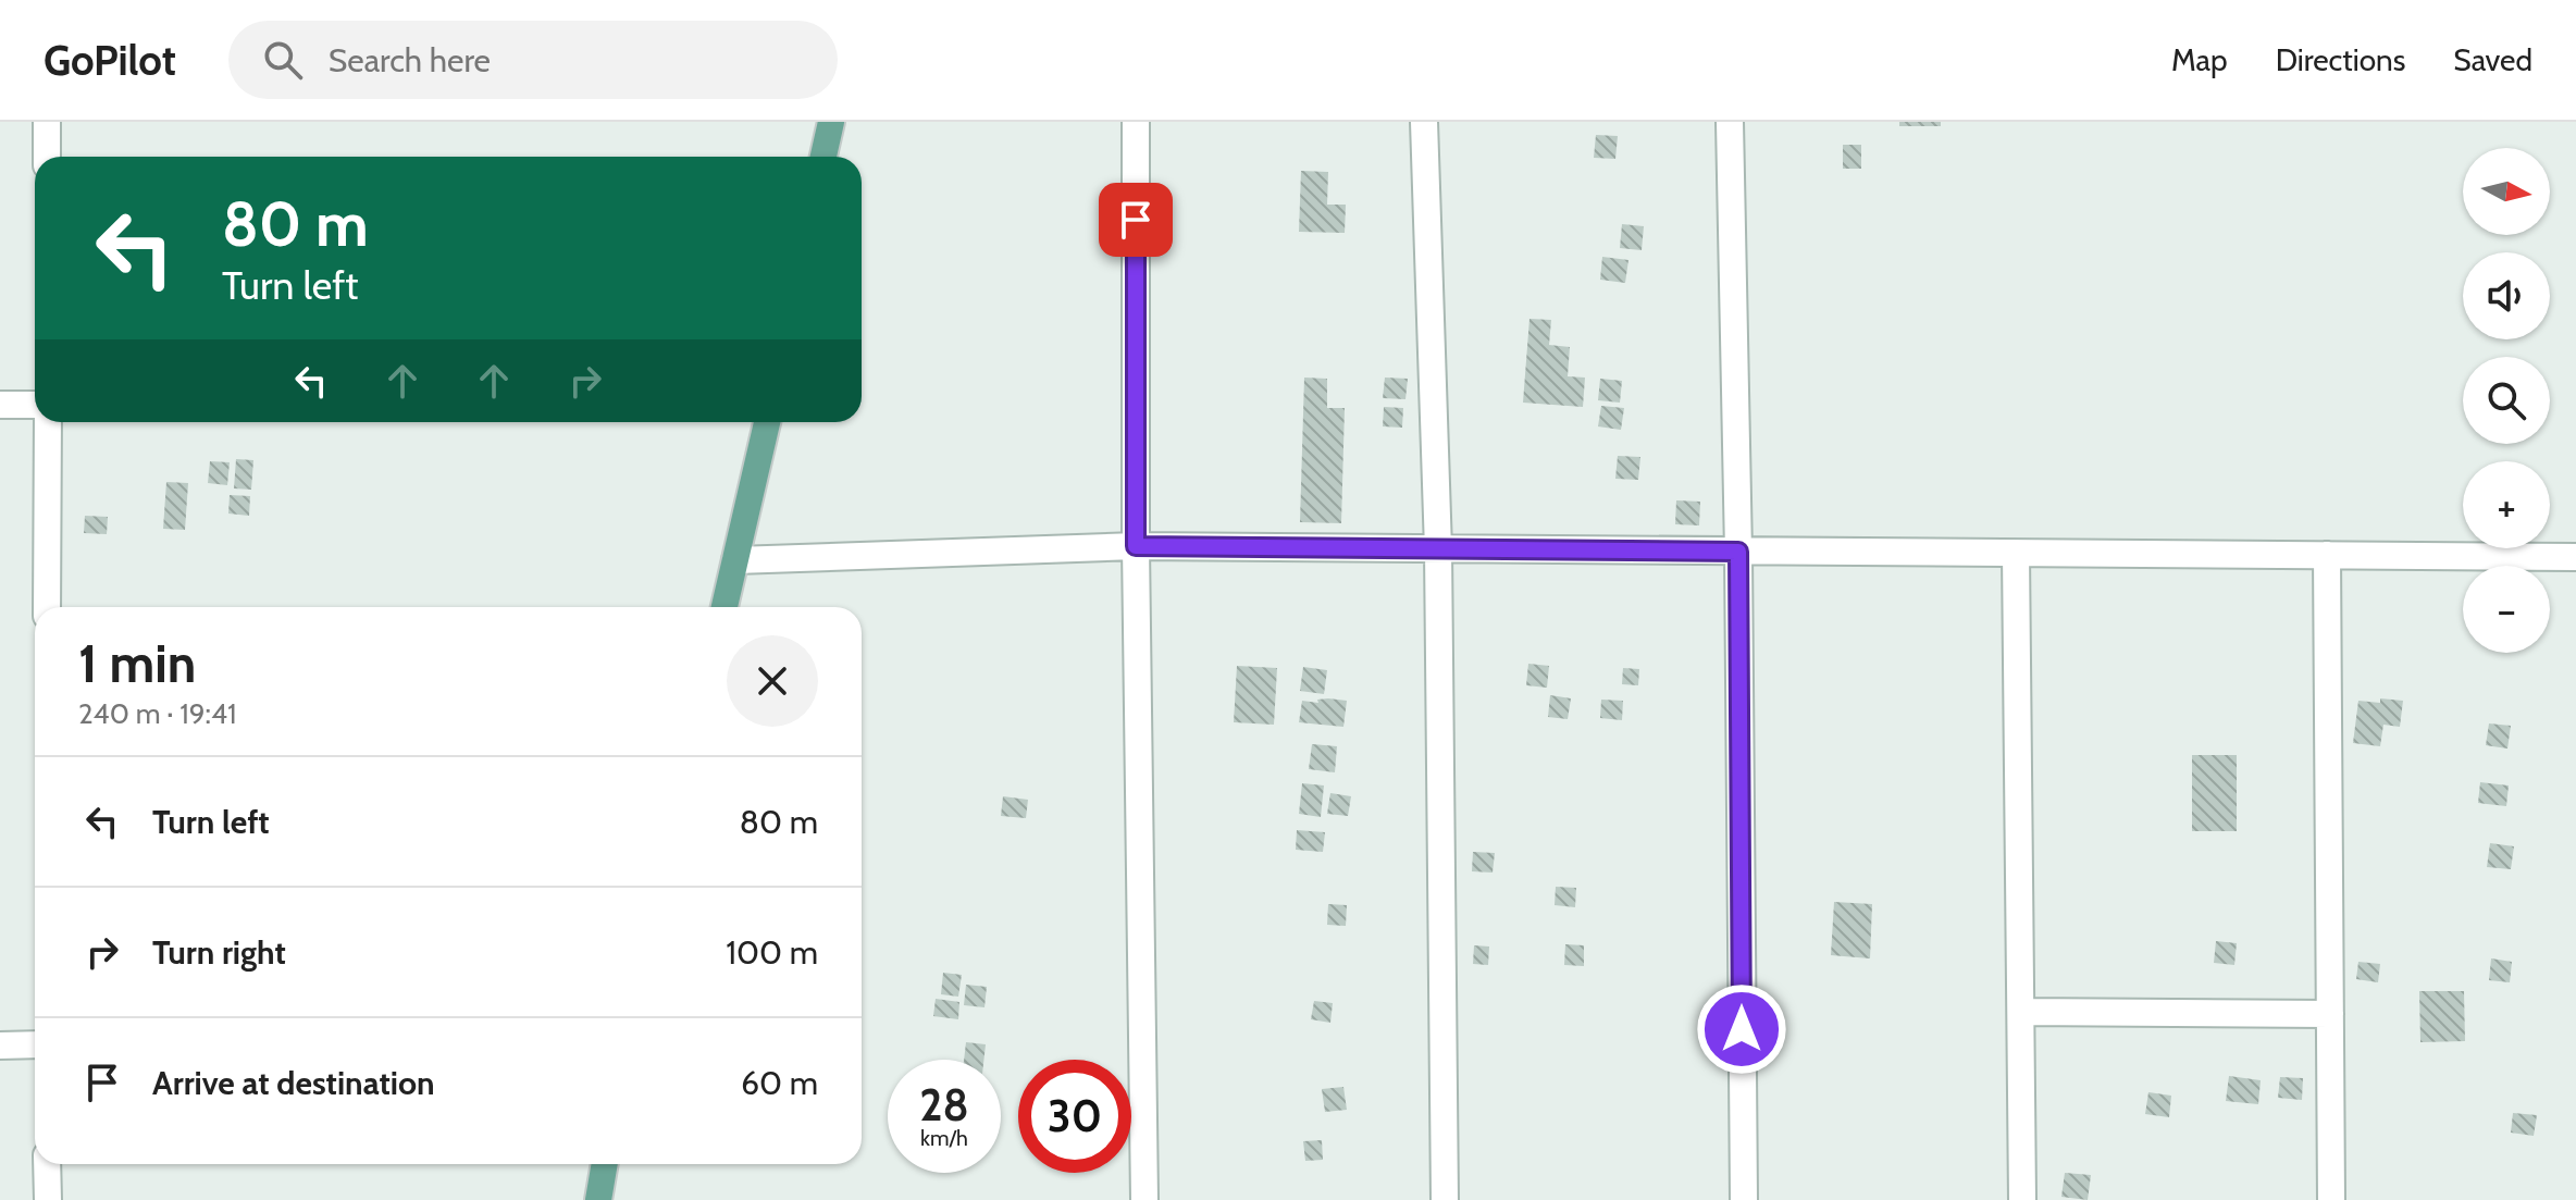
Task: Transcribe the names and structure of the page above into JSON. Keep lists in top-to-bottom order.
{
  "north": "right",
  "page": {
    "header": "GoPilot",
    "search": "Search here",
    "nav": ["Map", "Directions", "Saved"],
    "map_buttons": ["+", "−"],
    "turn": ["80 m", "Turn left"],
    "heading": ["1 min", "240 m · 19:41"],
    "list": [
      {
        "name": "Turn left",
        "value": "80 m"
      },
      {
        "name": "Turn right",
        "value": "100 m"
      },
      {
        "name": "Arrive at destination",
        "value": "60 m"
      }
    ],
    "speed": "28 km/h",
    "limit": "30"
  }
}
